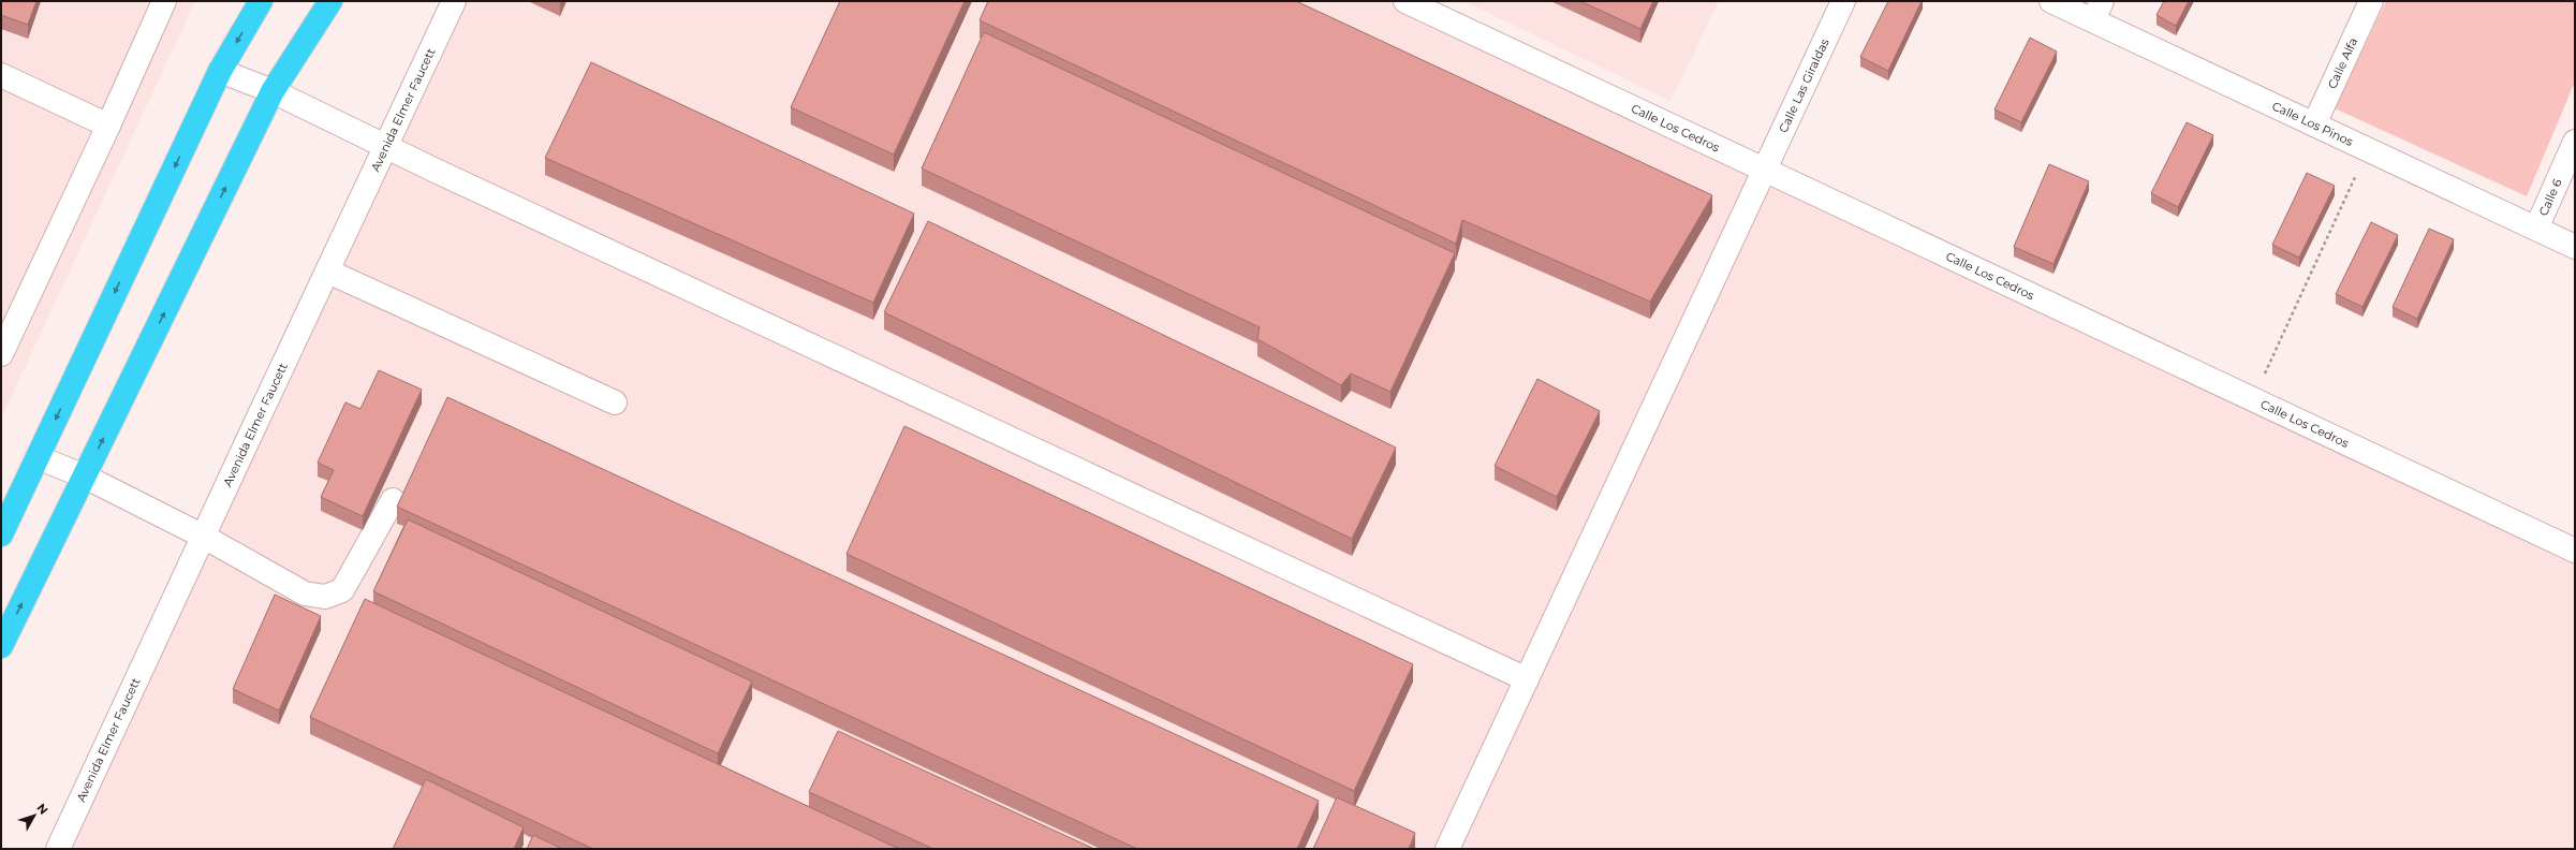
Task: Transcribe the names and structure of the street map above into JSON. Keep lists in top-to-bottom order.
{
  "streets": {
    "street": [
      "Calle Alfa",
      "Calle Las Giraldas",
      "Avenida Elmer Faucett",
      "Calle Los Pinos",
      "Calle Los Cedros",
      "Calle 6"
    ]
  },
  "crossings": [
    ["Calle Alfa", "Calle Los Pinos"],
    ["Calle Las Giraldas", "Calle Los Cedros"],
    ["Calle Los Pinos", "Calle 6"]
  ],
  "north": "top right"
}
